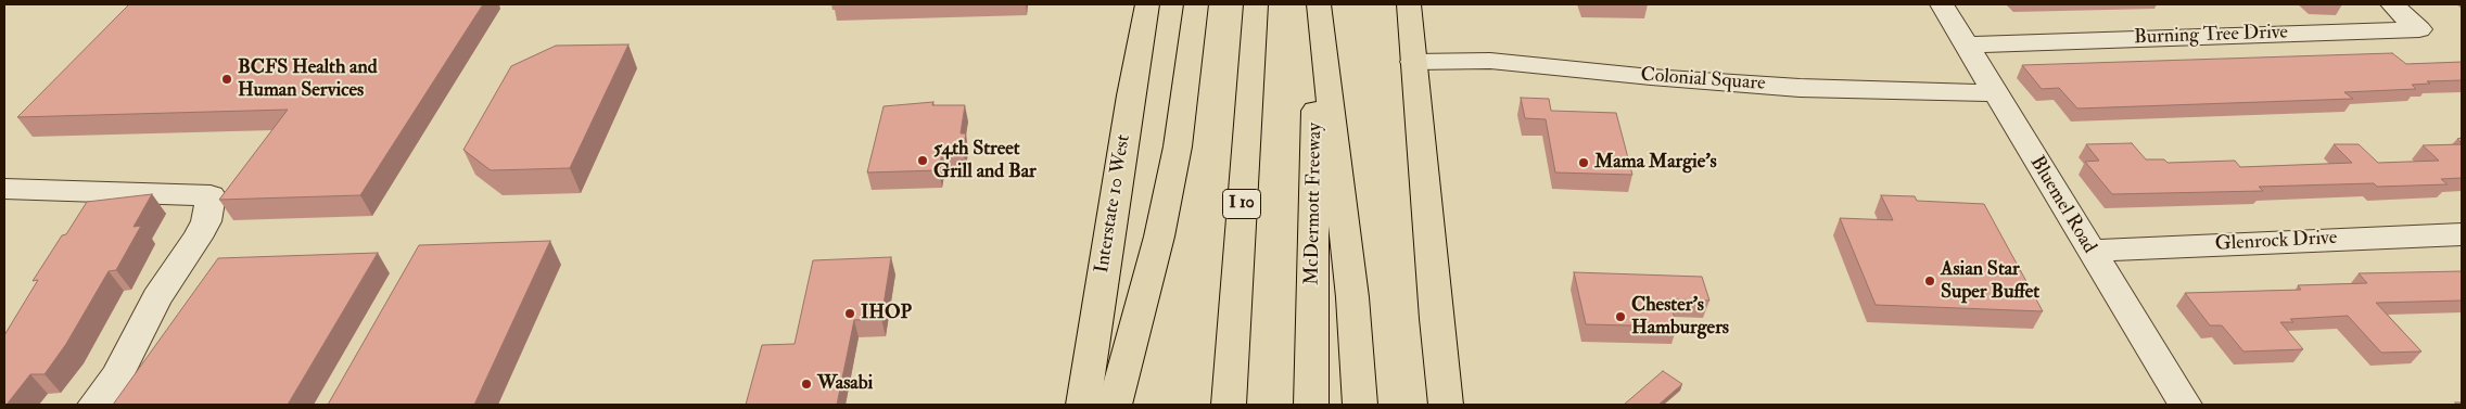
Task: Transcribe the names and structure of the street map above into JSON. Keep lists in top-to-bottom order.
{
  "streets": {
    "main road": ["Interstate 10 West", "I 10", "McDermott Freeway"],
    "street": [
      "Burning Tree Drive",
      "Colonial Square",
      "Bluemel Road",
      "Glenrock Drive"
    ]
  },
  "crossings": [
    ["Burning Tree Drive", "Bluemel Road"],
    ["Colonial Square", "Bluemel Road"],
    ["Bluemel Road", "Glenrock Drive"]
  ],
  "places": [
    "BCFS Health and Human Services",
    "54th Street Grill and Bar",
    "Mama Margie's",
    "Asian Star Super Buffet",
    "IHOP",
    "Chester's Hamburgers",
    "Wasabi"
  ]
}
